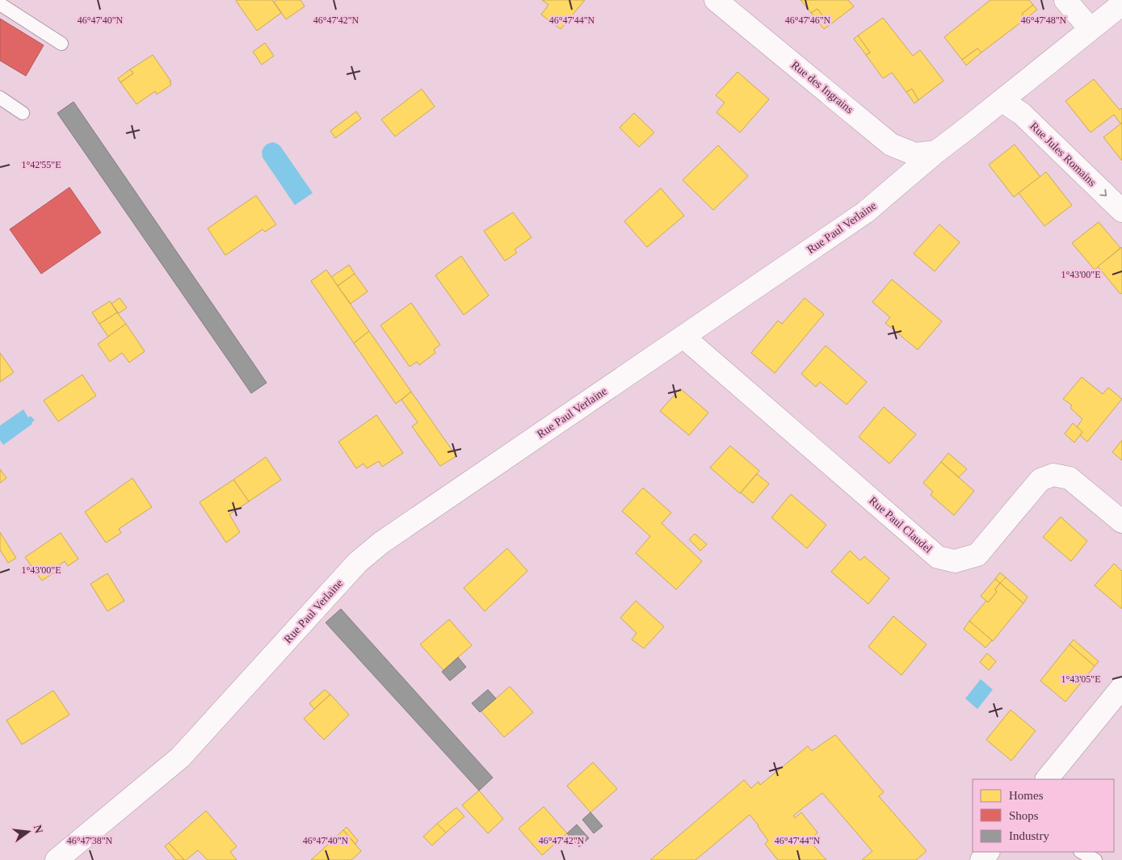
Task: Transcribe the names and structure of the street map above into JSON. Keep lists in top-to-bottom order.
{
  "streets": {
    "street": [
      "Rue des Ingrains",
      "Rue Jules Romains",
      "Rue Paul Verlaine",
      "Rue Paul Claudel"
    ]
  },
  "crossings": [
    ["Rue des Ingrains", "Rue Paul Verlaine"],
    ["Rue Jules Romains", "Rue Paul Verlaine"],
    ["Rue Paul Verlaine", "Rue Paul Claudel"]
  ],
  "one_way": ["Rue Jules Romains"],
  "legend": ["Homes", "Shops", "Industry"],
  "north": "right",
  "coordinates": [
    "46°47'40\"N",
    "46°47'42\"N",
    "46°47'44\"N",
    "46°47'46\"N",
    "46°47'48\"N",
    "1°42'55\"E",
    "1°43'00\"E",
    "1°43'05\"E",
    "46°47'38\"N"
  ]
}
